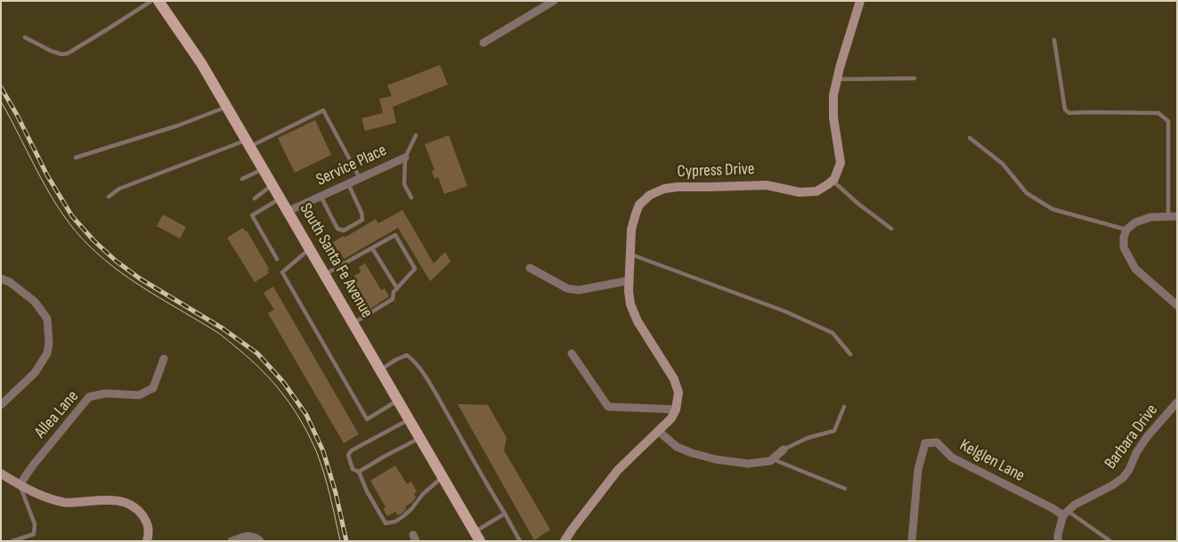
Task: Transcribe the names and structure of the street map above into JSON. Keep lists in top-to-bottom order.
{
  "streets": {
    "main road": ["South Santa Fe Avenue"],
    "street": [
      "Service Place",
      "Cypress Drive",
      "Allea Lane",
      "Barbara Drive",
      "Kelglen Lane"
    ]
  },
  "crossings": [
    ["Service Place", "South Santa Fe Avenue"],
    ["Barbara Drive", "Kelglen Lane"]
  ]
}
